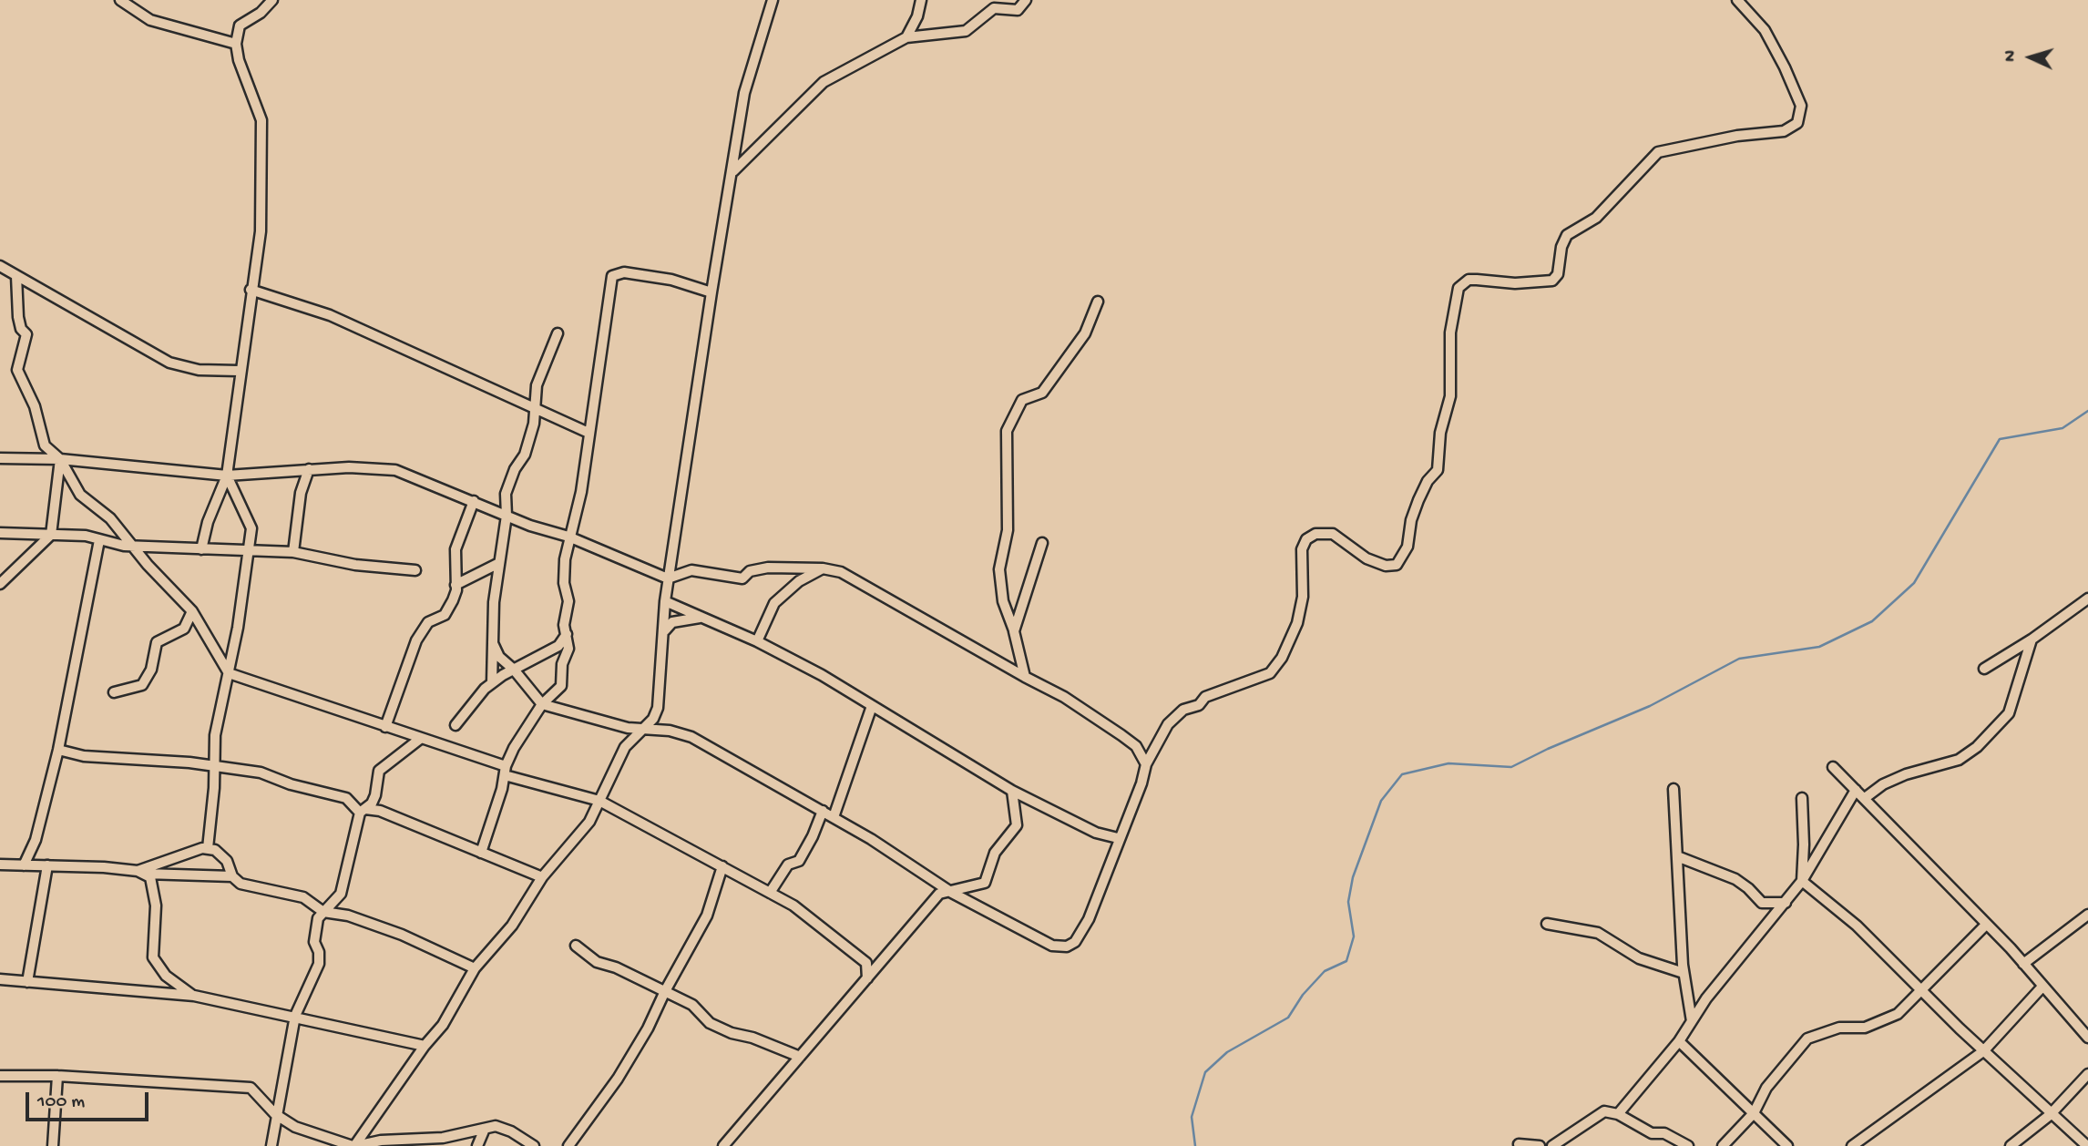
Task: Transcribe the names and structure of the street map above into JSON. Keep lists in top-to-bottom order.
{
  "scale_bar": "100 m",
  "north": "left"
}
